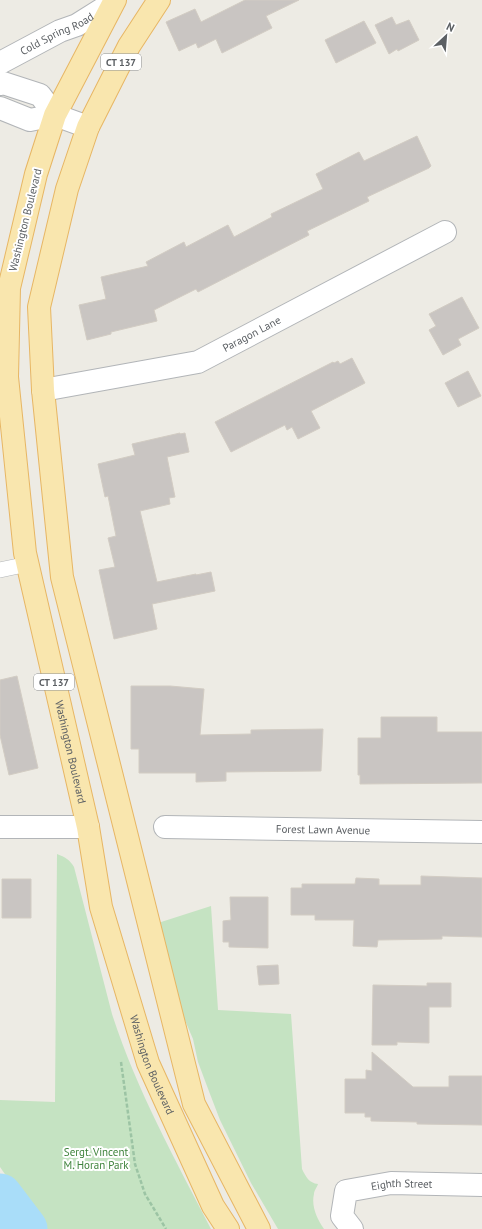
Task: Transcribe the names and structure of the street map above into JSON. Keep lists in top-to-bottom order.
{
  "streets": {
    "main road": ["Cold Spring Road", "CT 137", "Washington Boulevard"],
    "street": ["Paragon Lane", "Forest Lawn Avenue", "Eighth Street"]
  },
  "crossings": [
    ["Cold Spring Road", "Washington Boulevard"],
    ["CT 137", "Paragon Lane"]
  ],
  "parks": ["Sergt. Vincent M. Horan Park"],
  "north": "top right"
}
